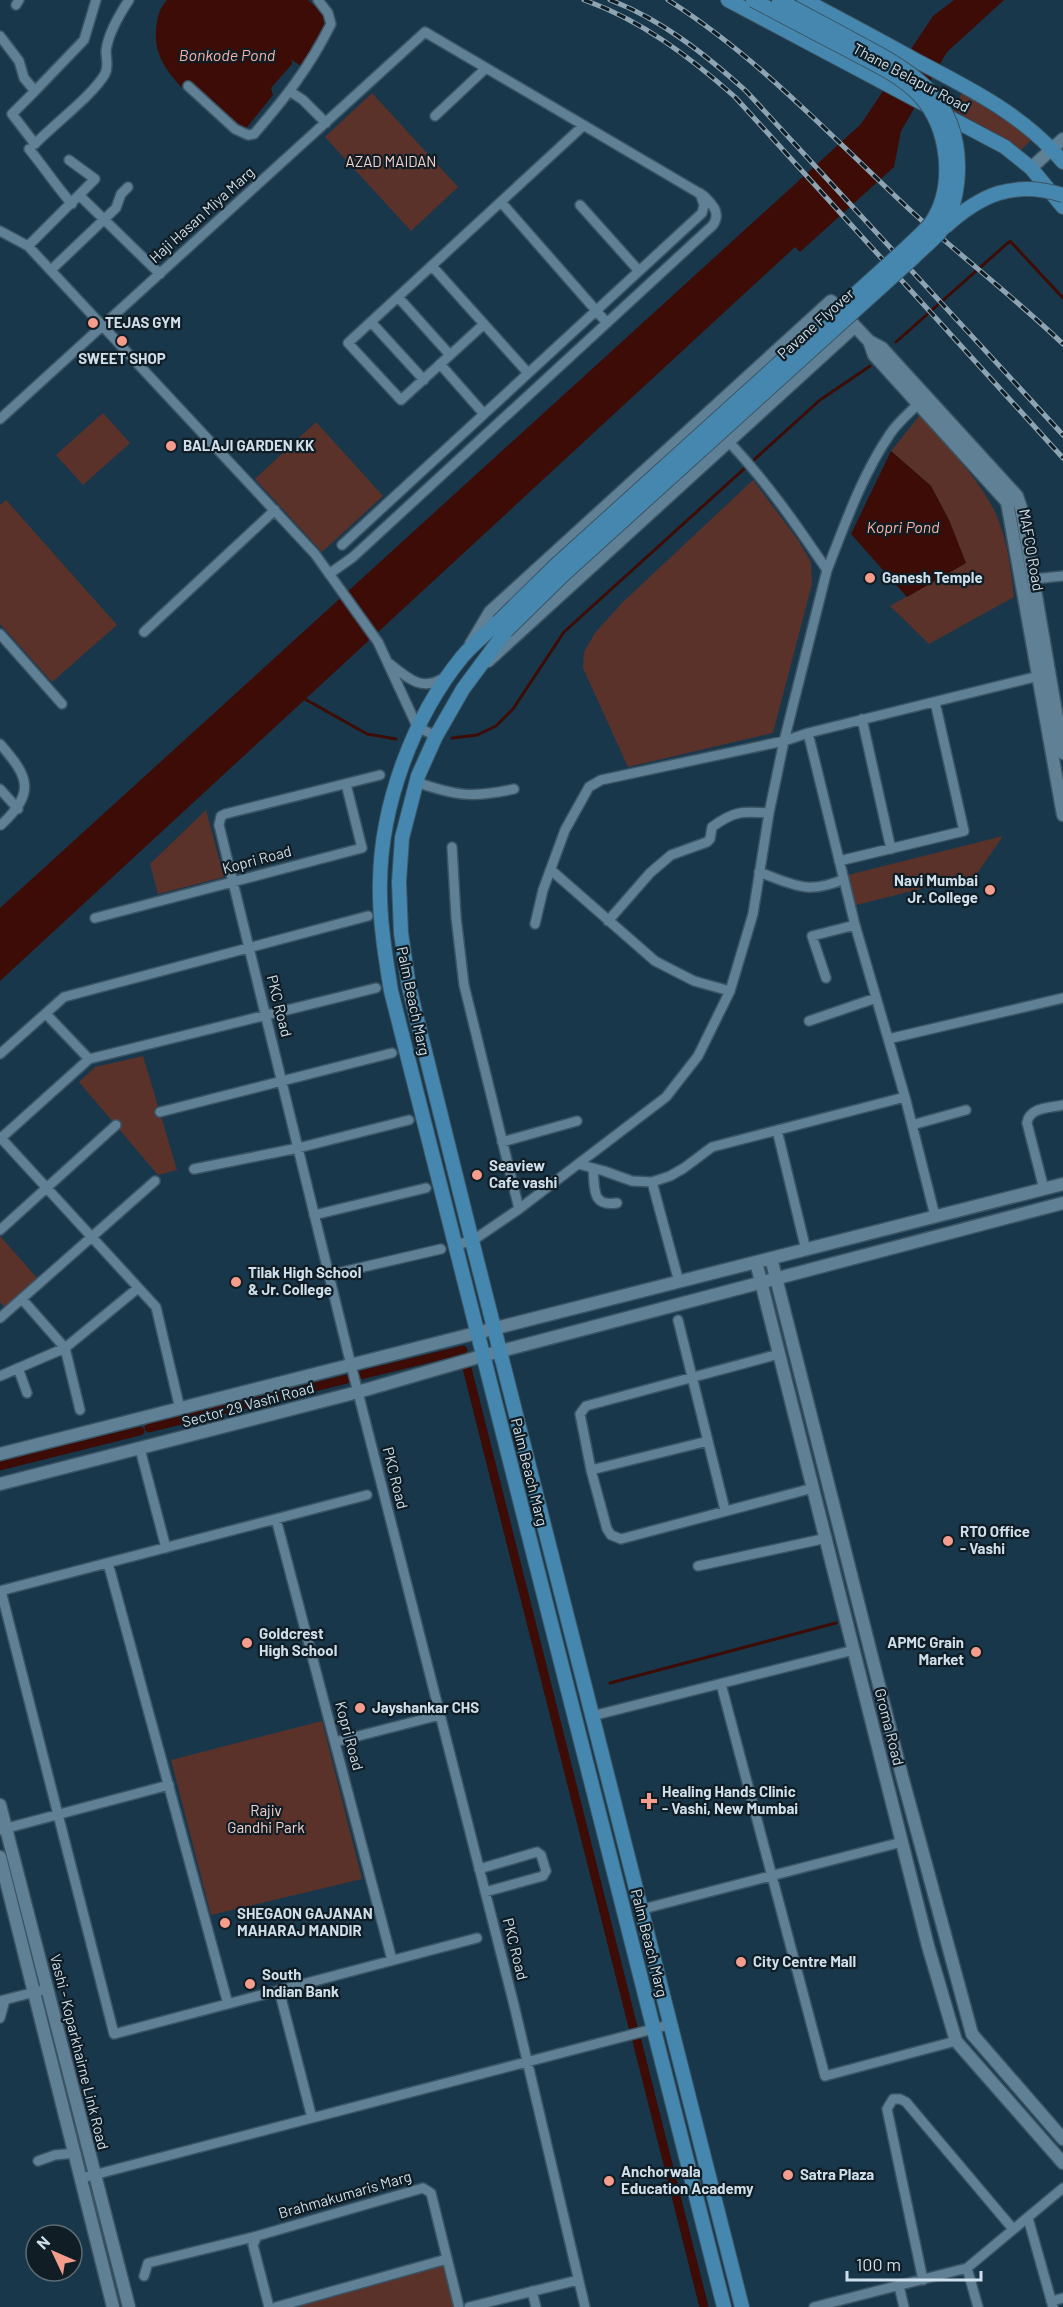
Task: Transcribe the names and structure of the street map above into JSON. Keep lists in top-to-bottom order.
{
  "streets": {
    "main road": [
      "Thane Belapur Road",
      "Pavane Flyover",
      "MAFCO Road",
      "Palm Beach Marg",
      "Sector 29 Vashi Road",
      "Groma Road",
      "Vashi - Koparkhairne Link Road"
    ],
    "street": [
      "Haji Hasan Miya Marg",
      "Kopri Road",
      "PKC Road",
      "Brahmakumaris Marg"
    ]
  },
  "crossings": [
    ["Pavane Flyover", "MAFCO Road"],
    ["Pavane Flyover", "Palm Beach Marg"],
    ["MAFCO Road", "Palm Beach Marg"],
    ["Kopri Road", "PKC Road"],
    ["Palm Beach Marg", "Sector 29 Vashi Road"],
    ["PKC Road", "Sector 29 Vashi Road"],
    ["Sector 29 Vashi Road", "Groma Road"]
  ],
  "water": ["Bonkode Pond", "Kopri Pond"],
  "parks": ["AZAD MAIDAN", "Rajiv Gandhi Park"],
  "places": {
    "other": [
      "TEJAS GYM",
      "SWEET SHOP",
      "BALAJI GARDEN KK",
      "Ganesh Temple",
      "Navi Mumbai Jr. College",
      "Seaview Cafe vashi",
      "Tilak High School & Jr. College",
      "RTO Office - Vashi",
      "Goldcrest High School",
      "APMC Grain Market",
      "Jayshankar CHS",
      "SHEGAON GAJANAN MAHARAJ MANDIR",
      "City Centre Mall",
      "South Indian Bank",
      "Satra Plaza",
      "Anchorwala Education Academy"
    ],
    "health": ["Healing Hands Clinic - Vashi, New Mumbai"]
  },
  "scale_bar": "100 m",
  "north": "top left"
}
